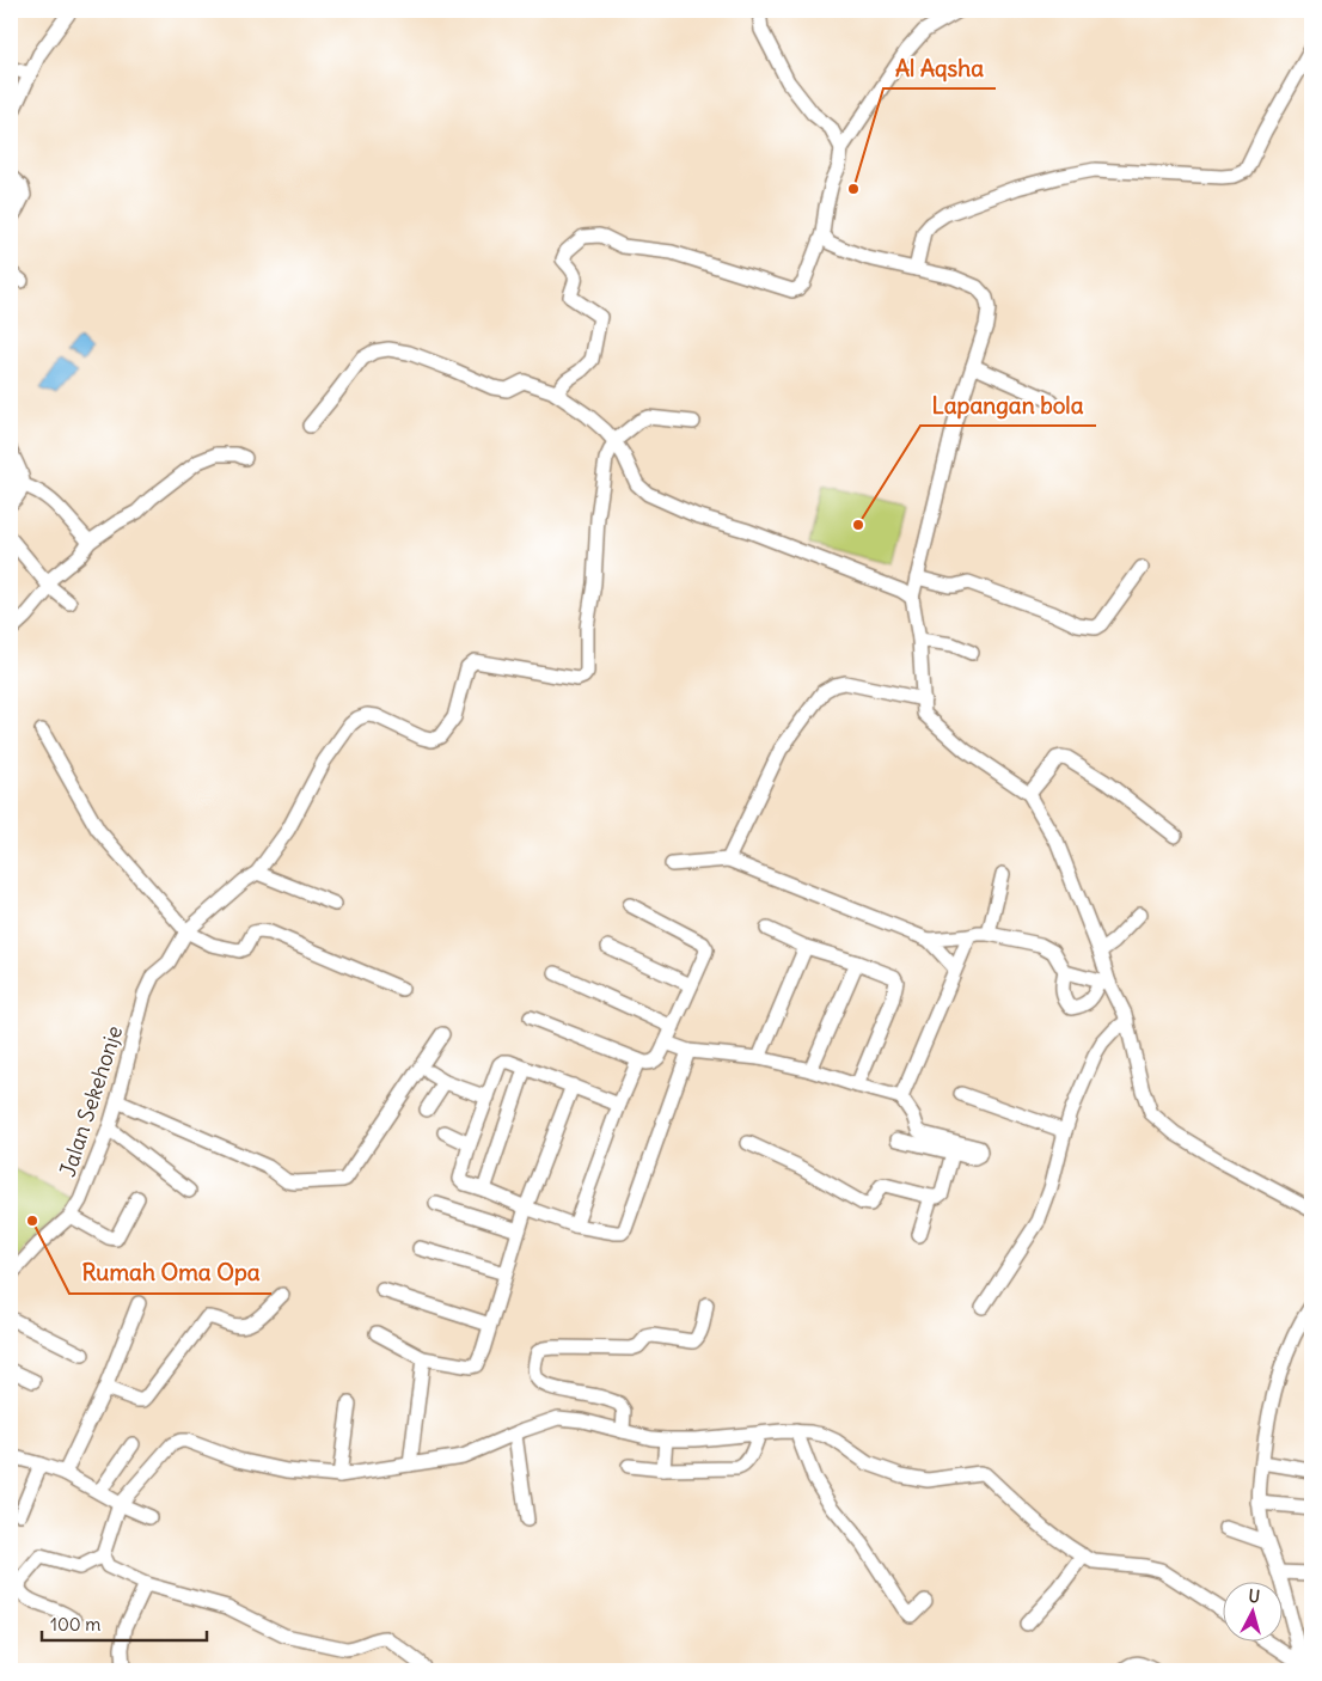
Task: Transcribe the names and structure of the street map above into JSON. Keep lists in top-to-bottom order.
{
  "streets": {
    "street": ["Jalan Sekehonje"]
  },
  "places": ["Al Aqsha", "Lapangan bola", "Rumah Oma Opa"],
  "scale_bar": "100 m",
  "north": "top"
}
